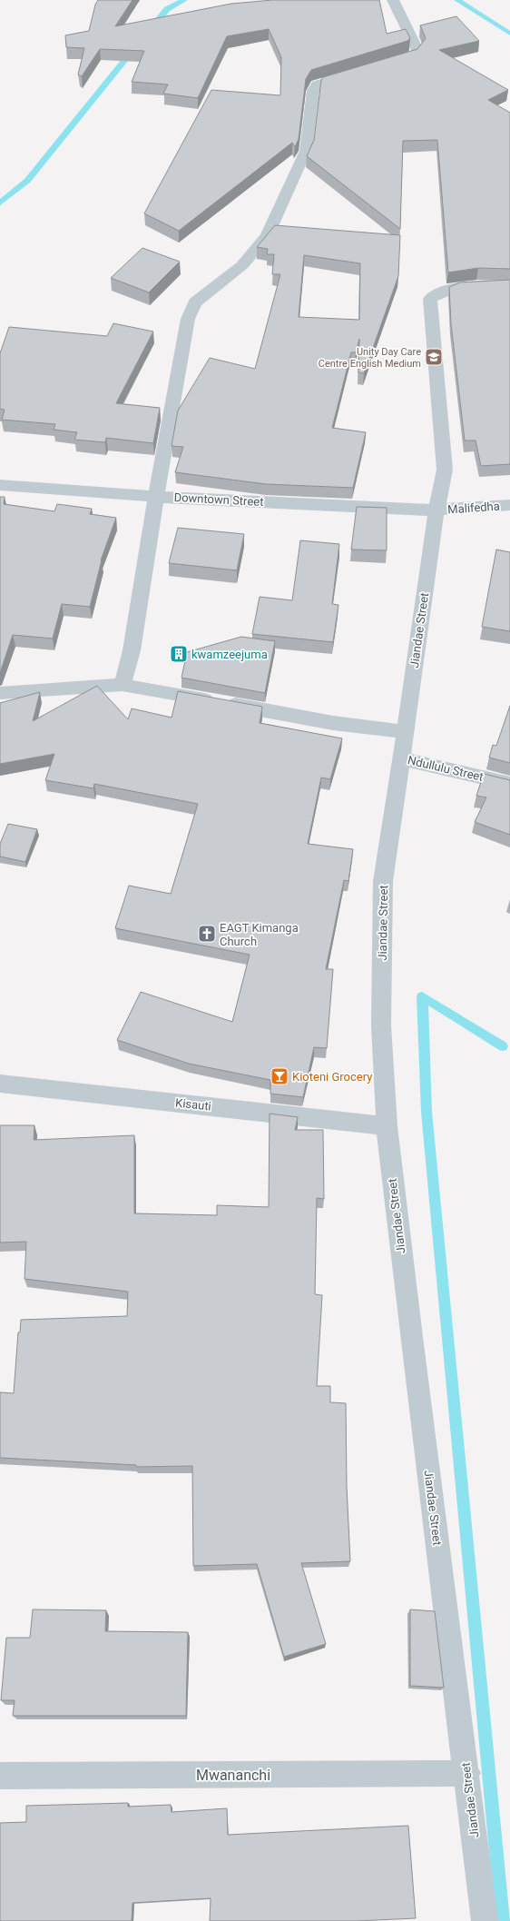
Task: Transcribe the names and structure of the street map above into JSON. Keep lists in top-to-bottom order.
{
  "streets": {
    "street": [
      "Downtown Street",
      "Malifedha",
      "Jiandae Street",
      "Ndullulu Street",
      "Kisauti",
      "Mwananchi"
    ]
  },
  "crossings": [
    ["Downtown Street", "Malifedha"],
    ["Downtown Street", "Jiandae Street"],
    ["Malifedha", "Jiandae Street"],
    ["Jiandae Street", "Ndullulu Street"],
    ["Jiandae Street", "Kisauti"],
    ["Jiandae Street", "Mwananchi"]
  ],
  "places": {
    "school or university": ["Unity Day Care Centre English Medium"],
    "building": ["kwamzeejuma"],
    "church": ["EAGT Kimanga Church"],
    "bar": ["Kioteni Grocery"]
  }
}
